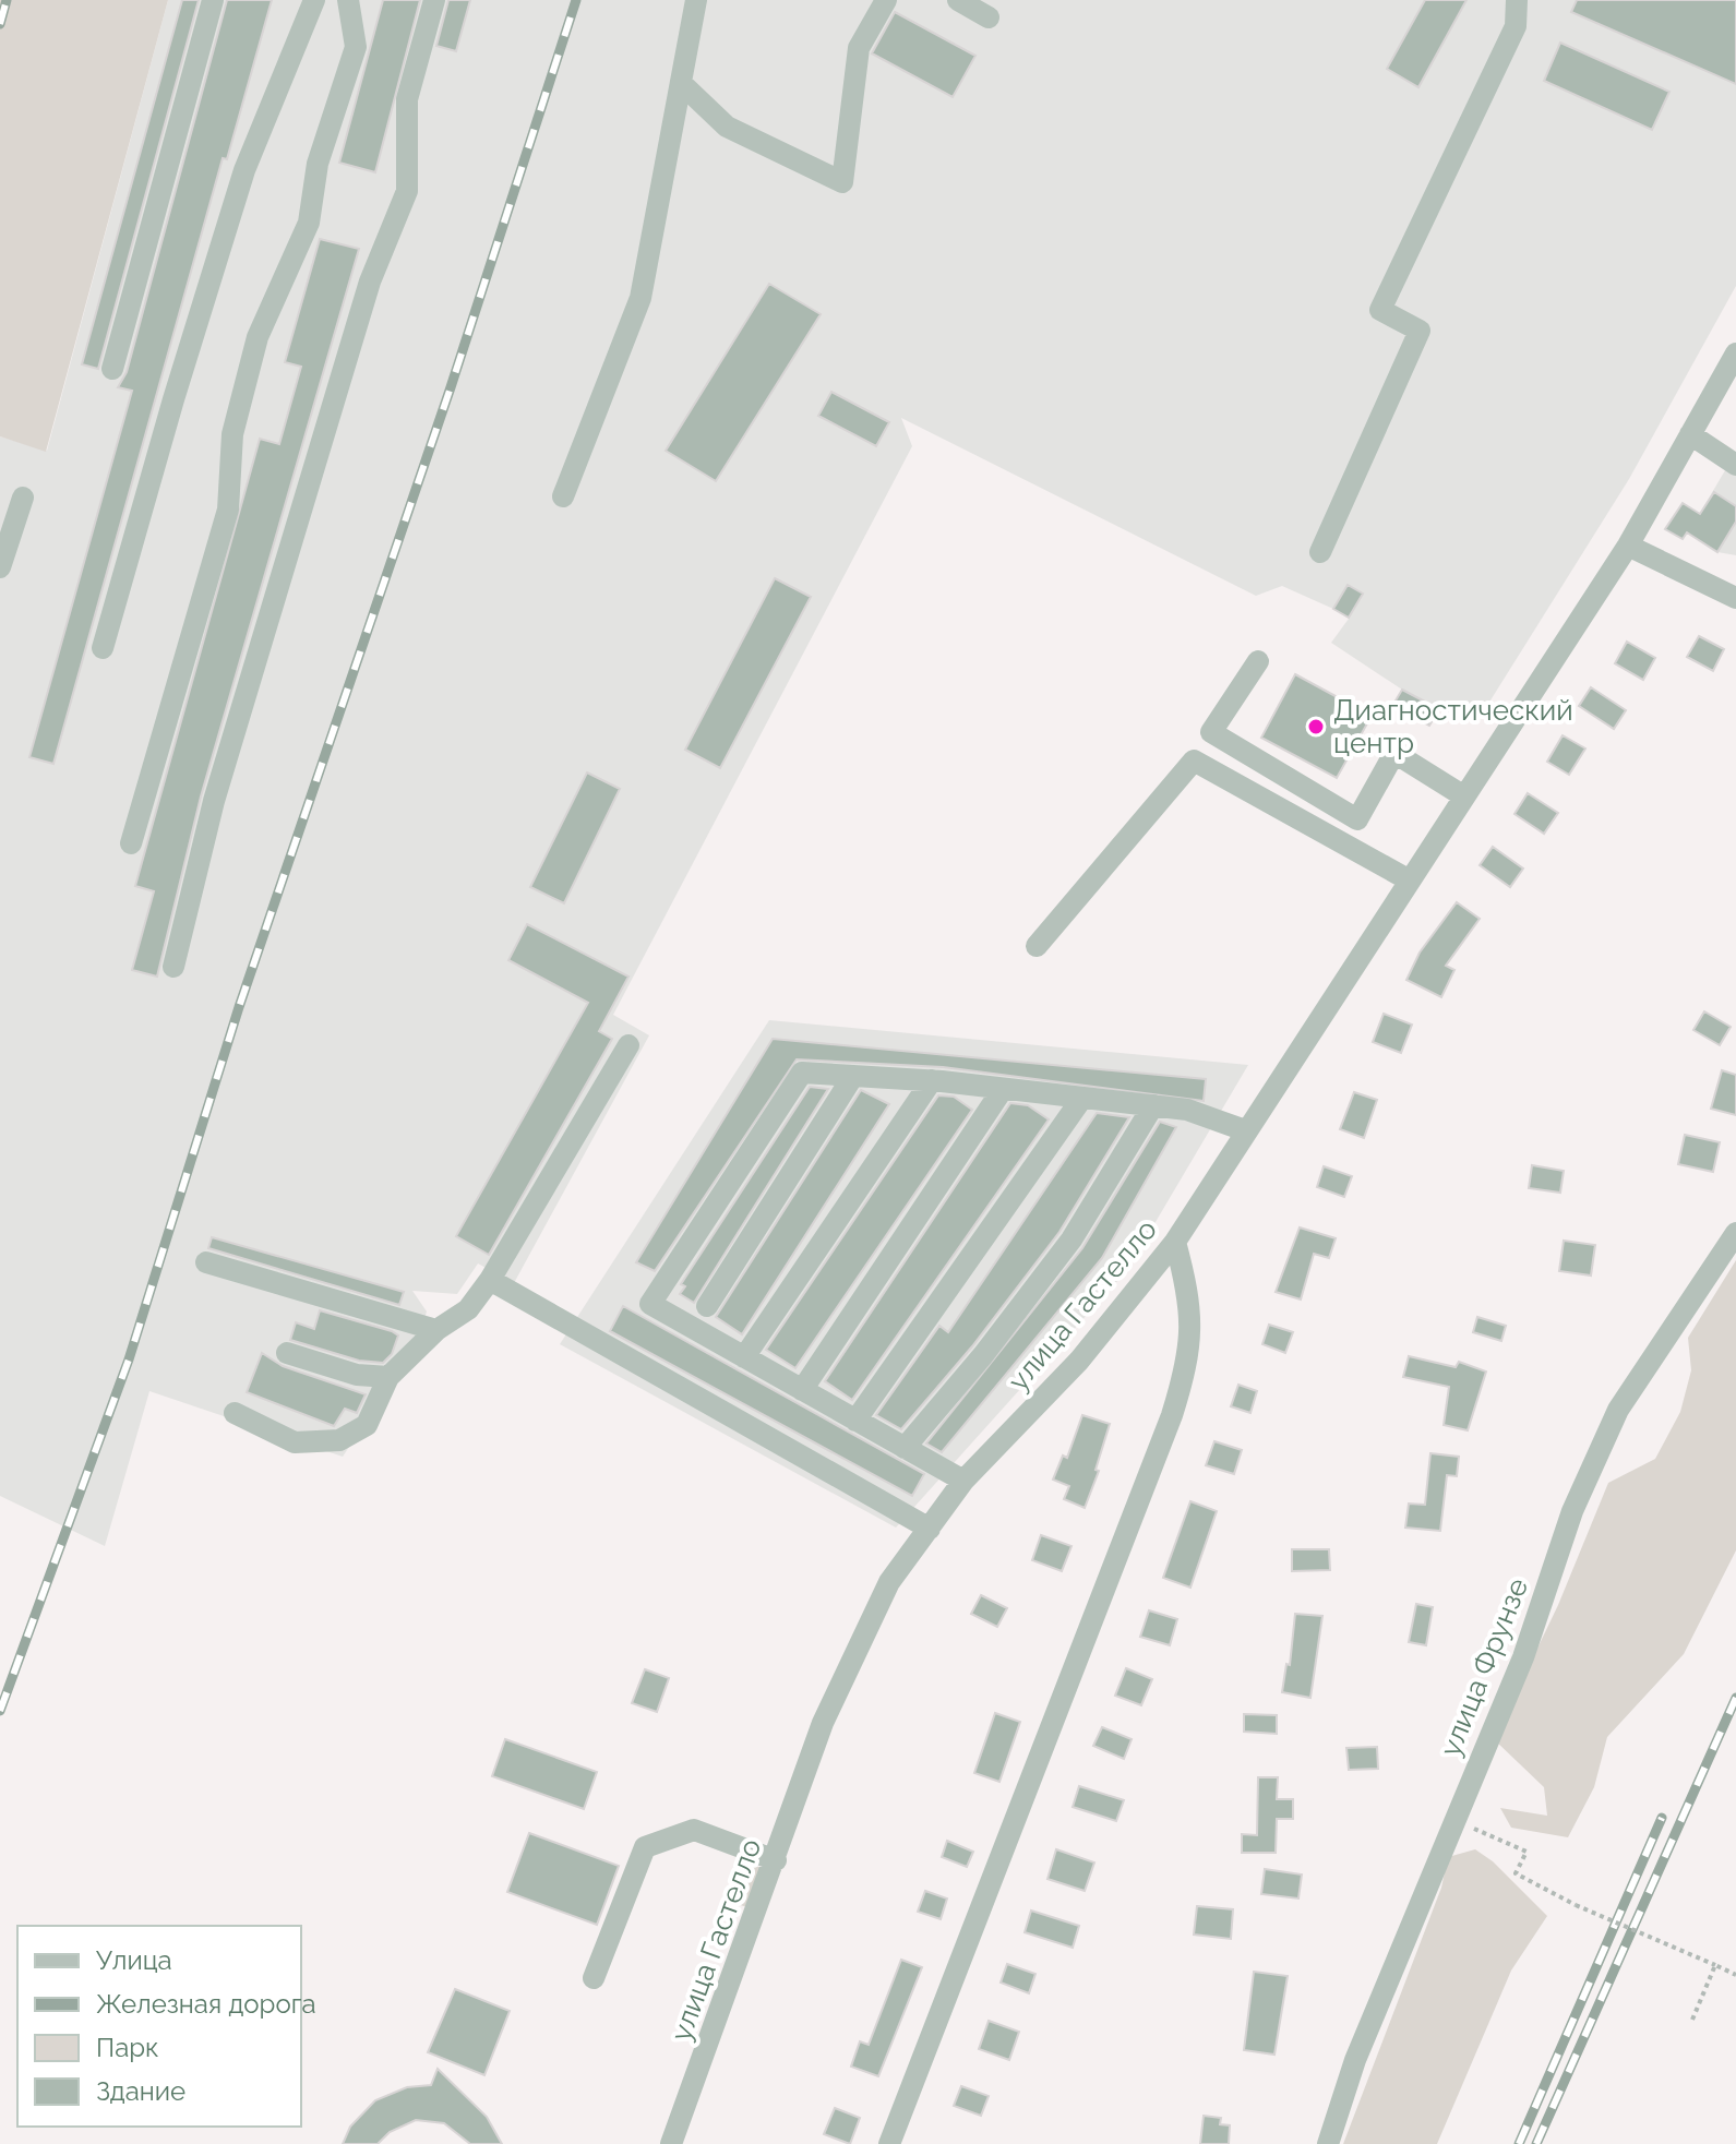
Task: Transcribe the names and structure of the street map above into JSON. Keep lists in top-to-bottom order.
{
  "streets": {
    "street": ["улица Гастелло", "улица Фрунзе"]
  },
  "places": ["Диагностический центр"],
  "legend": [
    "Улица",
    "Железная дорога",
    "Парк",
    "Здание"
  ]
}
